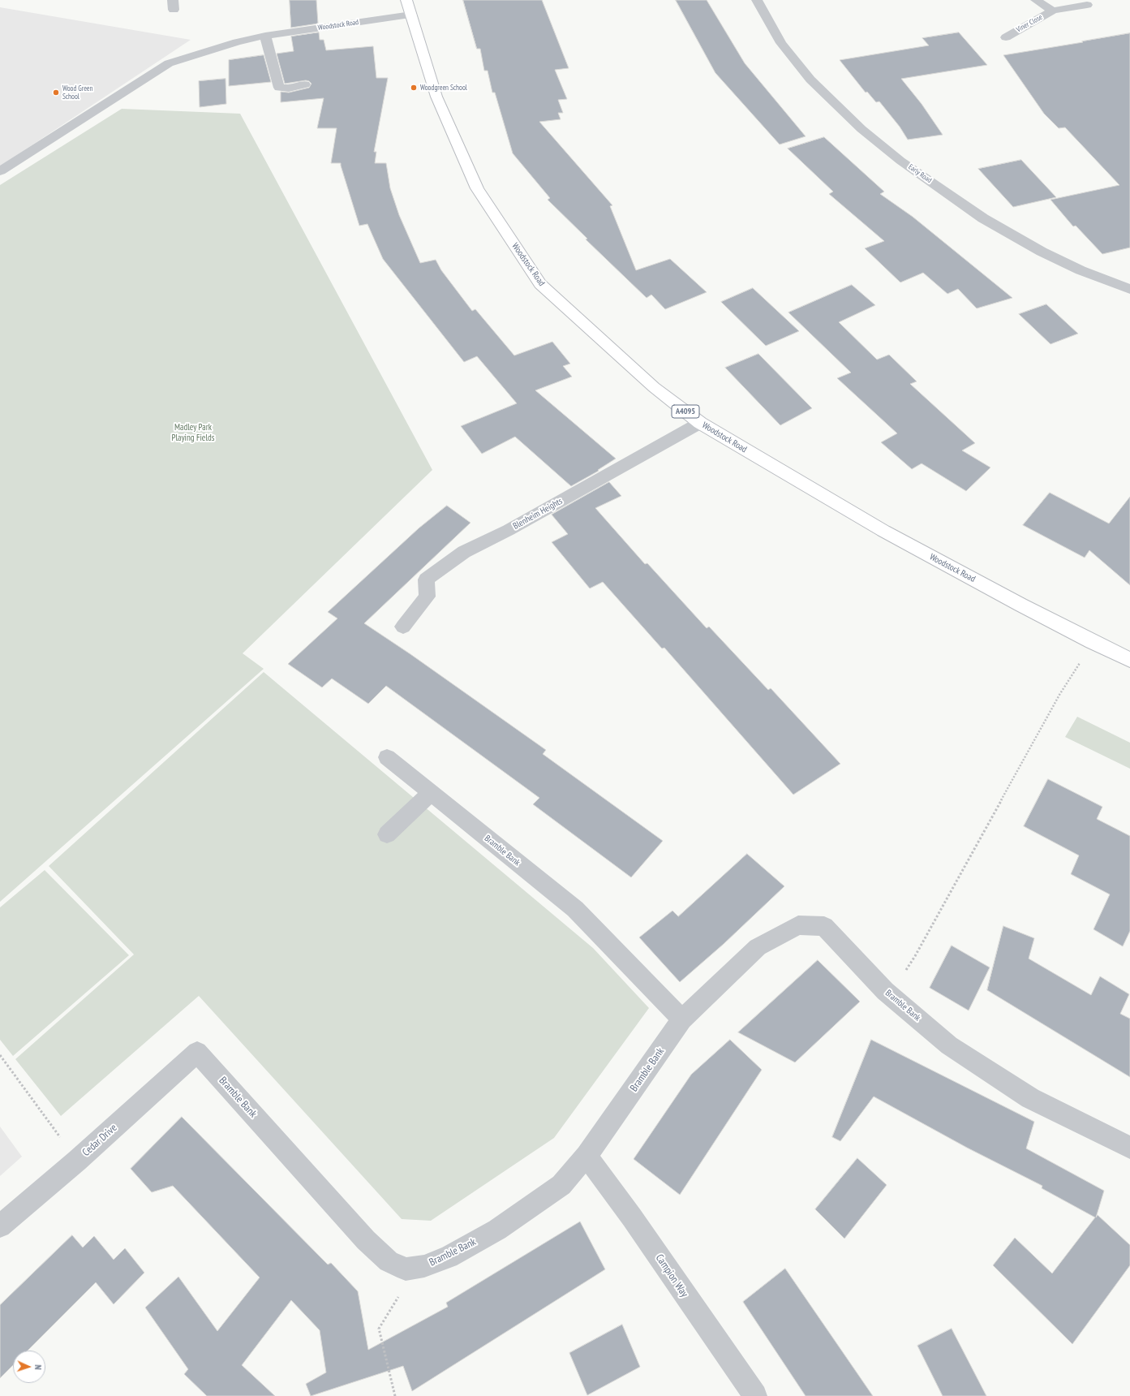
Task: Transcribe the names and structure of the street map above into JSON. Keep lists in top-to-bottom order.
{
  "streets": {
    "main road": ["Woodstock Road", "A4095"],
    "street": [
      "Viner Close",
      "Early Road",
      "Blenheim Heights",
      "Bramble Bank",
      "Cedar Drive",
      "Campion Way"
    ]
  },
  "crossings": [
    ["Woodstock Road", "Blenheim Heights"],
    ["Bramble Bank", "Cedar Drive"],
    ["Bramble Bank", "Campion Way"]
  ],
  "parks": ["Madley Park Playing Fields"],
  "places": ["Woodgreen School", "Wood Green School"],
  "north": "right"
}
